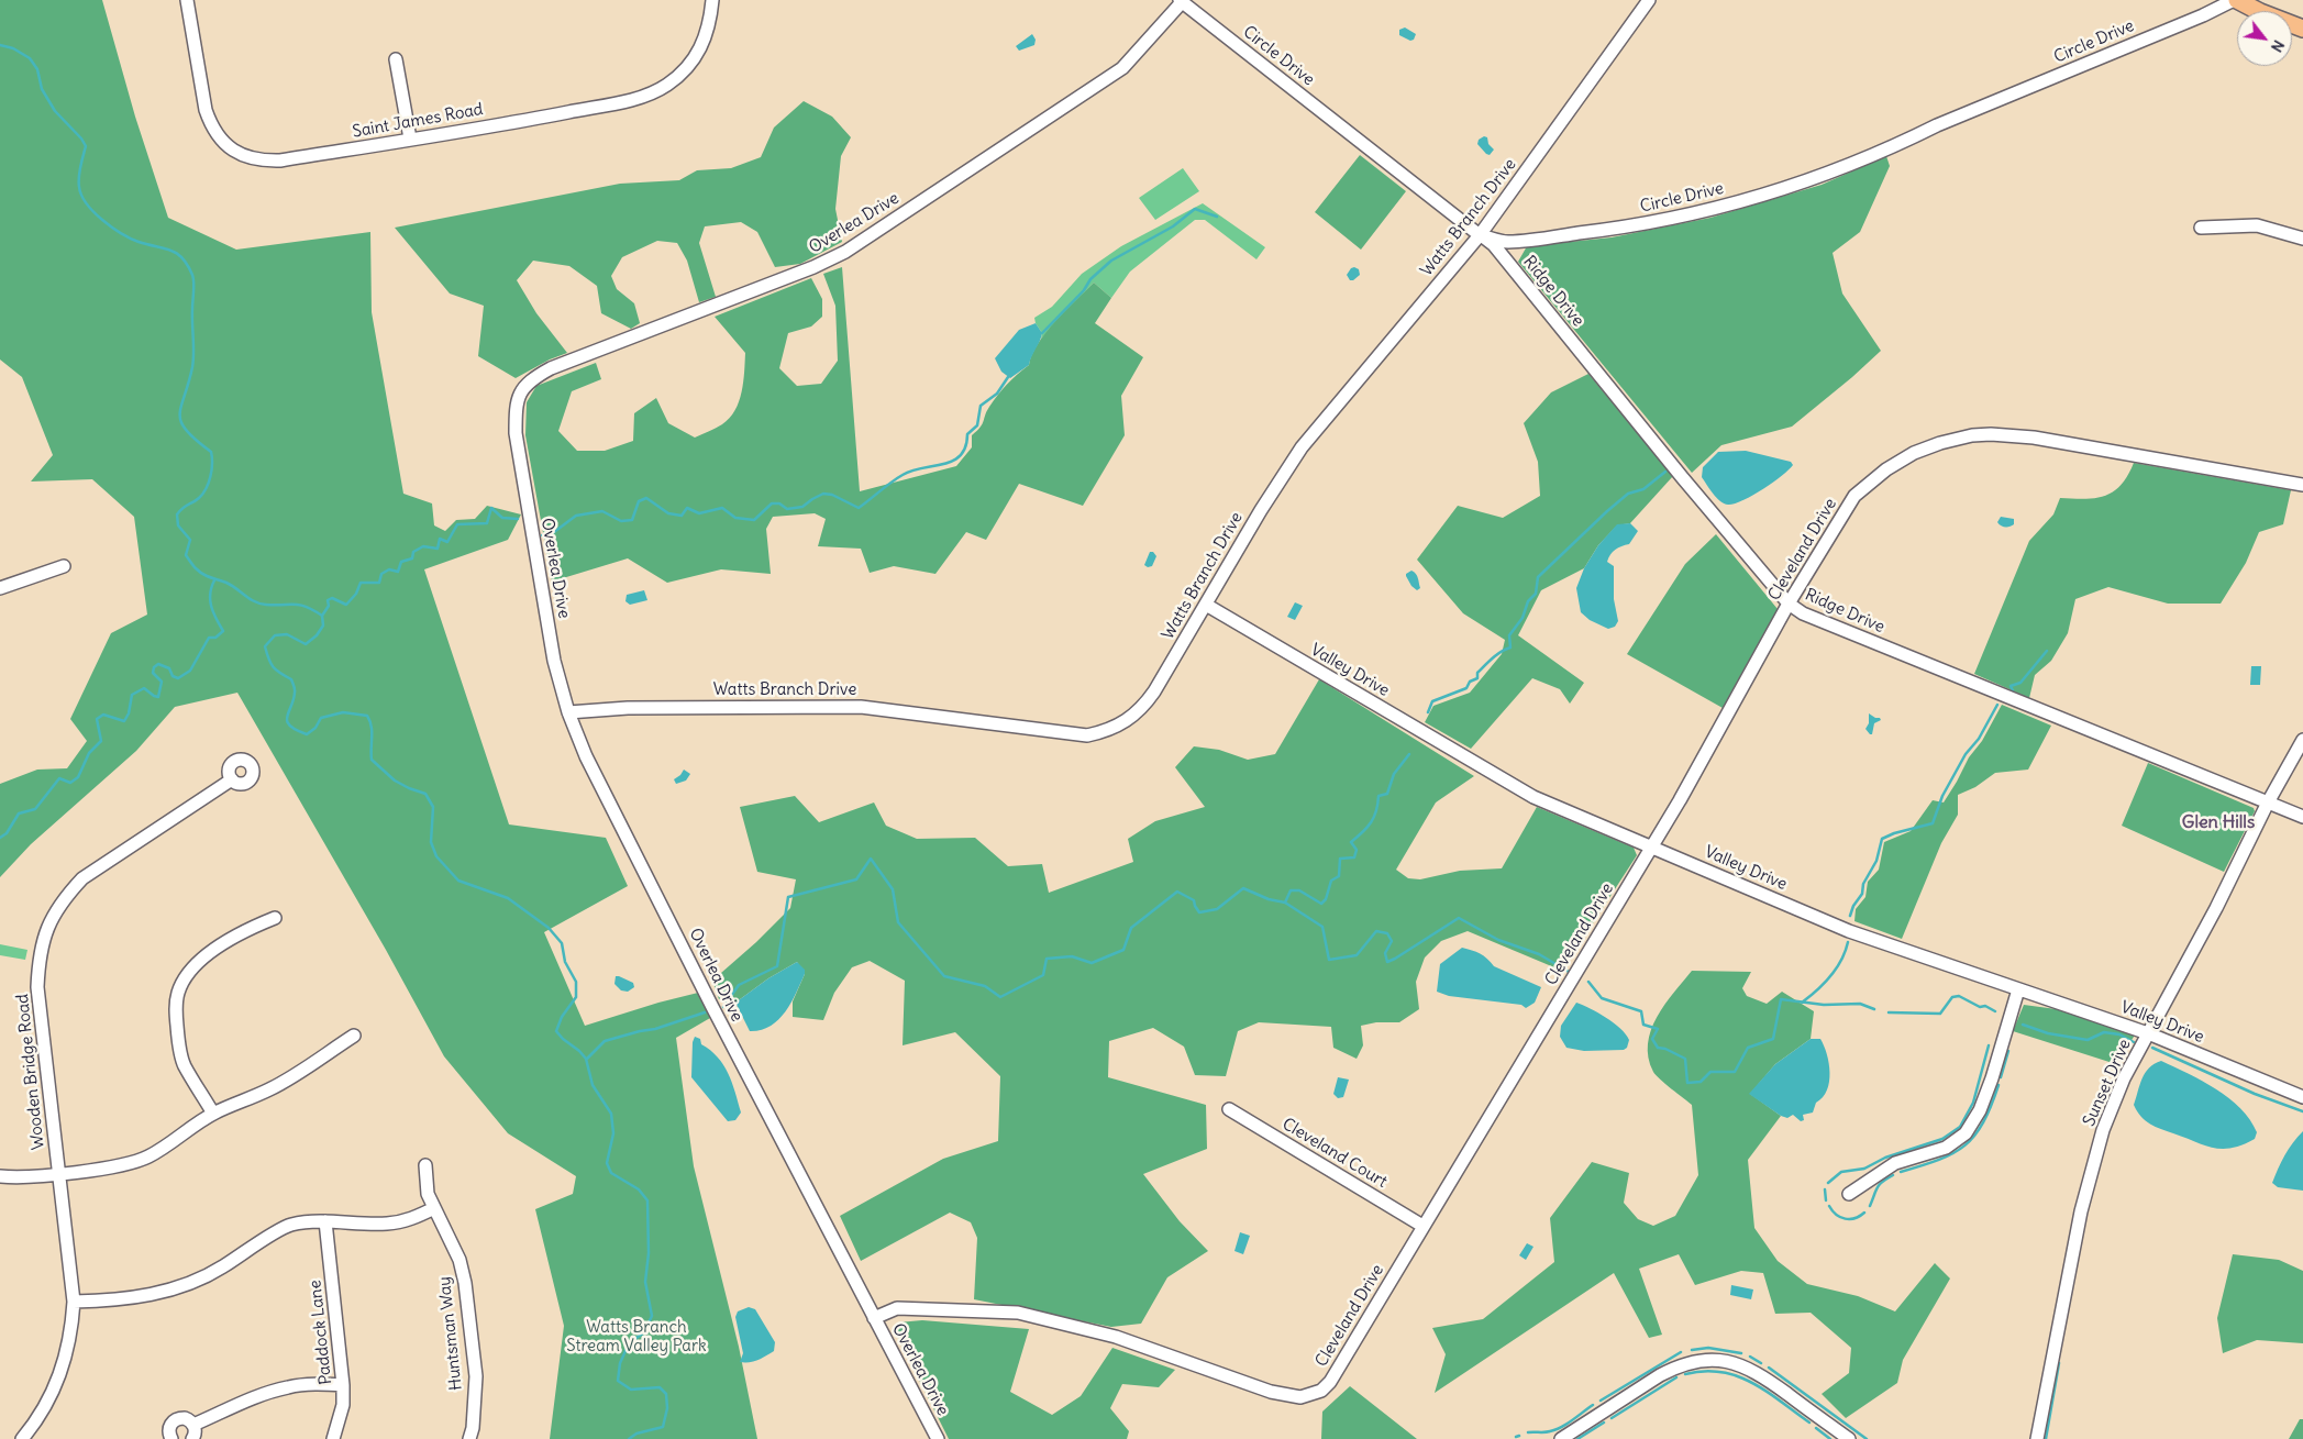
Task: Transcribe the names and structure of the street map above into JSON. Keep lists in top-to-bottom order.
{
  "streets": {
    "street": [
      "Circle Drive",
      "Saint James Road",
      "Watts Branch Drive",
      "Overlea Drive",
      "Ridge Drive",
      "Cleveland Drive",
      "Valley Drive",
      "Wooden Bridge Road",
      "Sunset Drive",
      "Cleveland Court",
      "Paddock Lane",
      "Huntsman Way"
    ]
  },
  "crossings": [
    ["Circle Drive", "Watts Branch Drive"],
    ["Circle Drive", "Overlea Drive"],
    ["Circle Drive", "Ridge Drive"],
    ["Watts Branch Drive", "Overlea Drive"],
    ["Watts Branch Drive", "Ridge Drive"],
    ["Watts Branch Drive", "Valley Drive"],
    ["Overlea Drive", "Cleveland Drive"],
    ["Ridge Drive", "Cleveland Drive"],
    ["Ridge Drive", "Sunset Drive"],
    ["Cleveland Drive", "Valley Drive"],
    ["Cleveland Drive", "Cleveland Court"],
    ["Valley Drive", "Sunset Drive"]
  ],
  "districts": ["Glen Hills"],
  "parks": ["Watts Branch Stream Valley Park"],
  "north": "bottom right"
}
